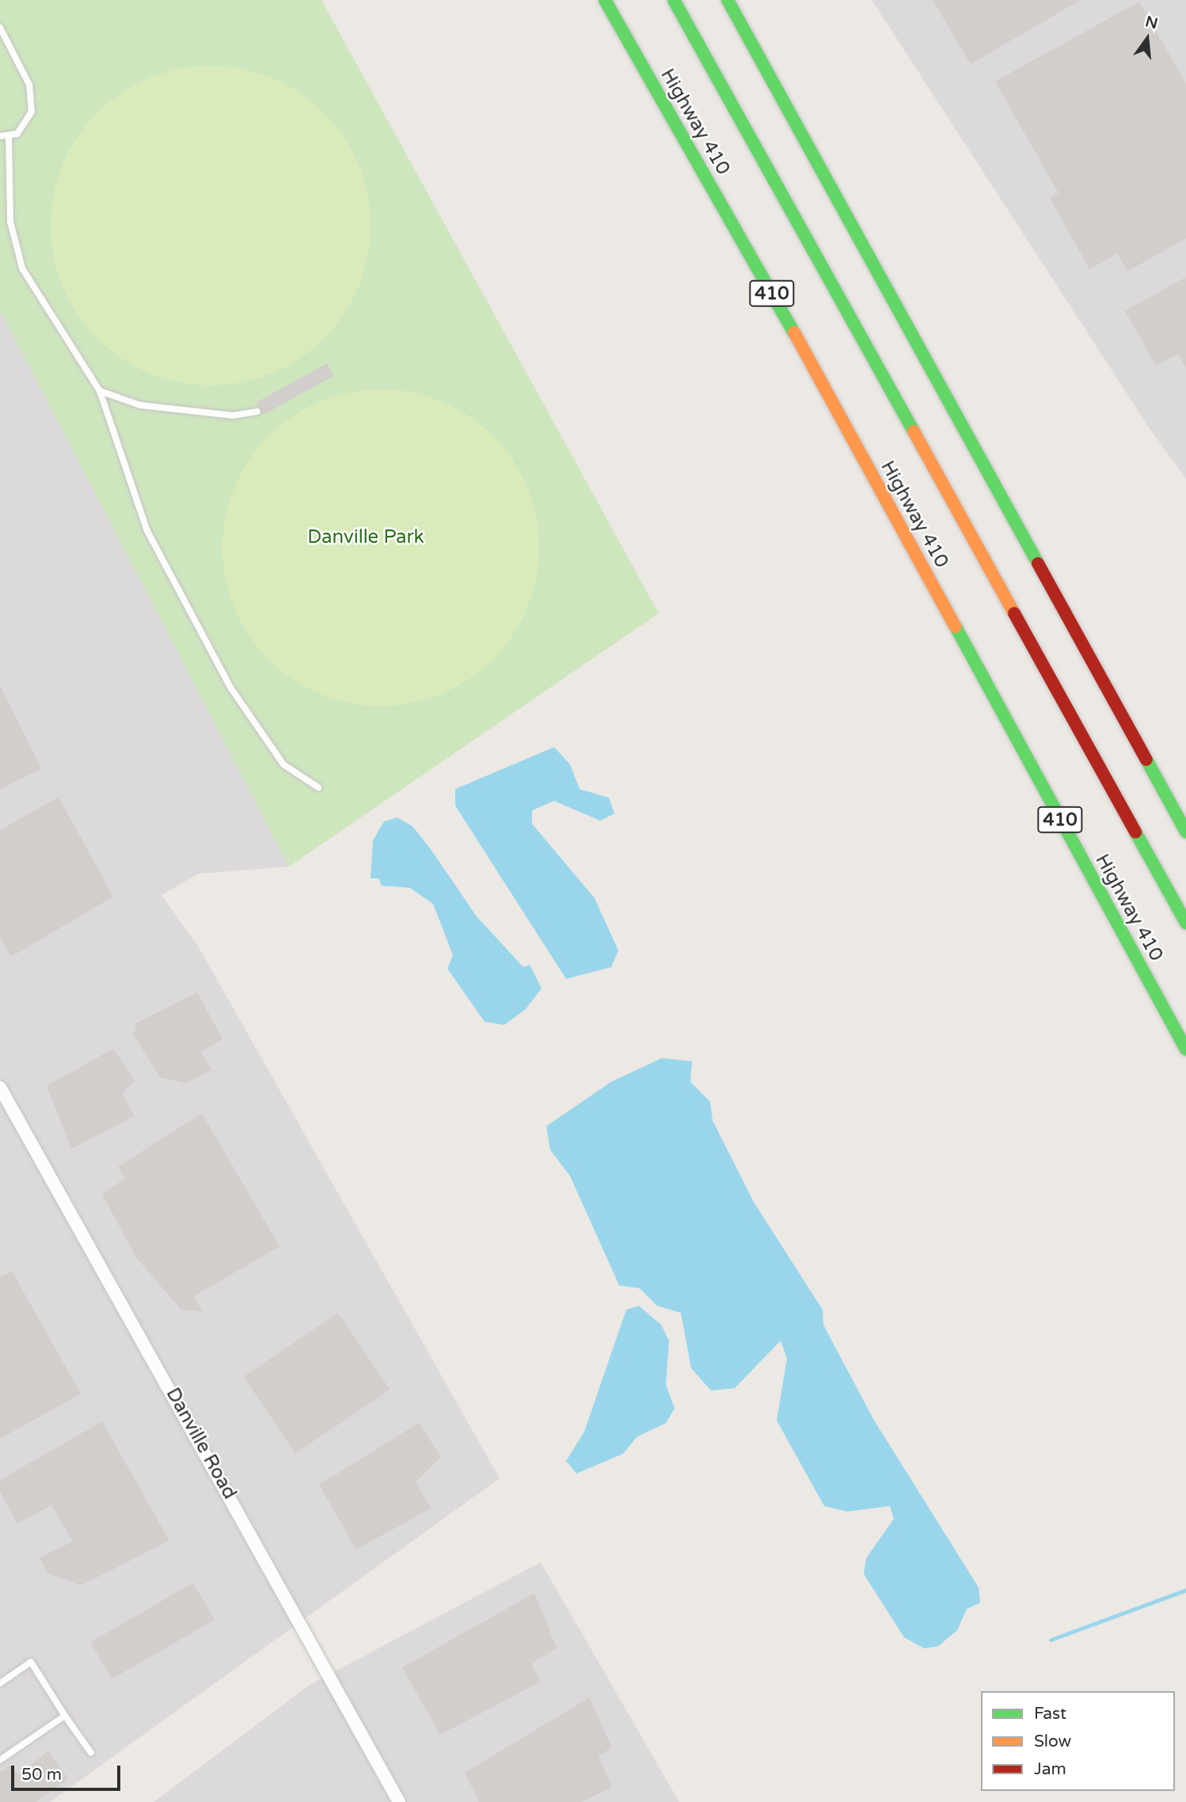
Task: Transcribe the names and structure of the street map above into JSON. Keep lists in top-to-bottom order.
{
  "streets": {
    "highway": ["Highway 410", "410"],
    "street": ["Danville Road"]
  },
  "parks": ["Danville Park"],
  "legend": ["Fast", "Slow", "Jam"],
  "scale_bar": "50 m",
  "north": "top"
}
